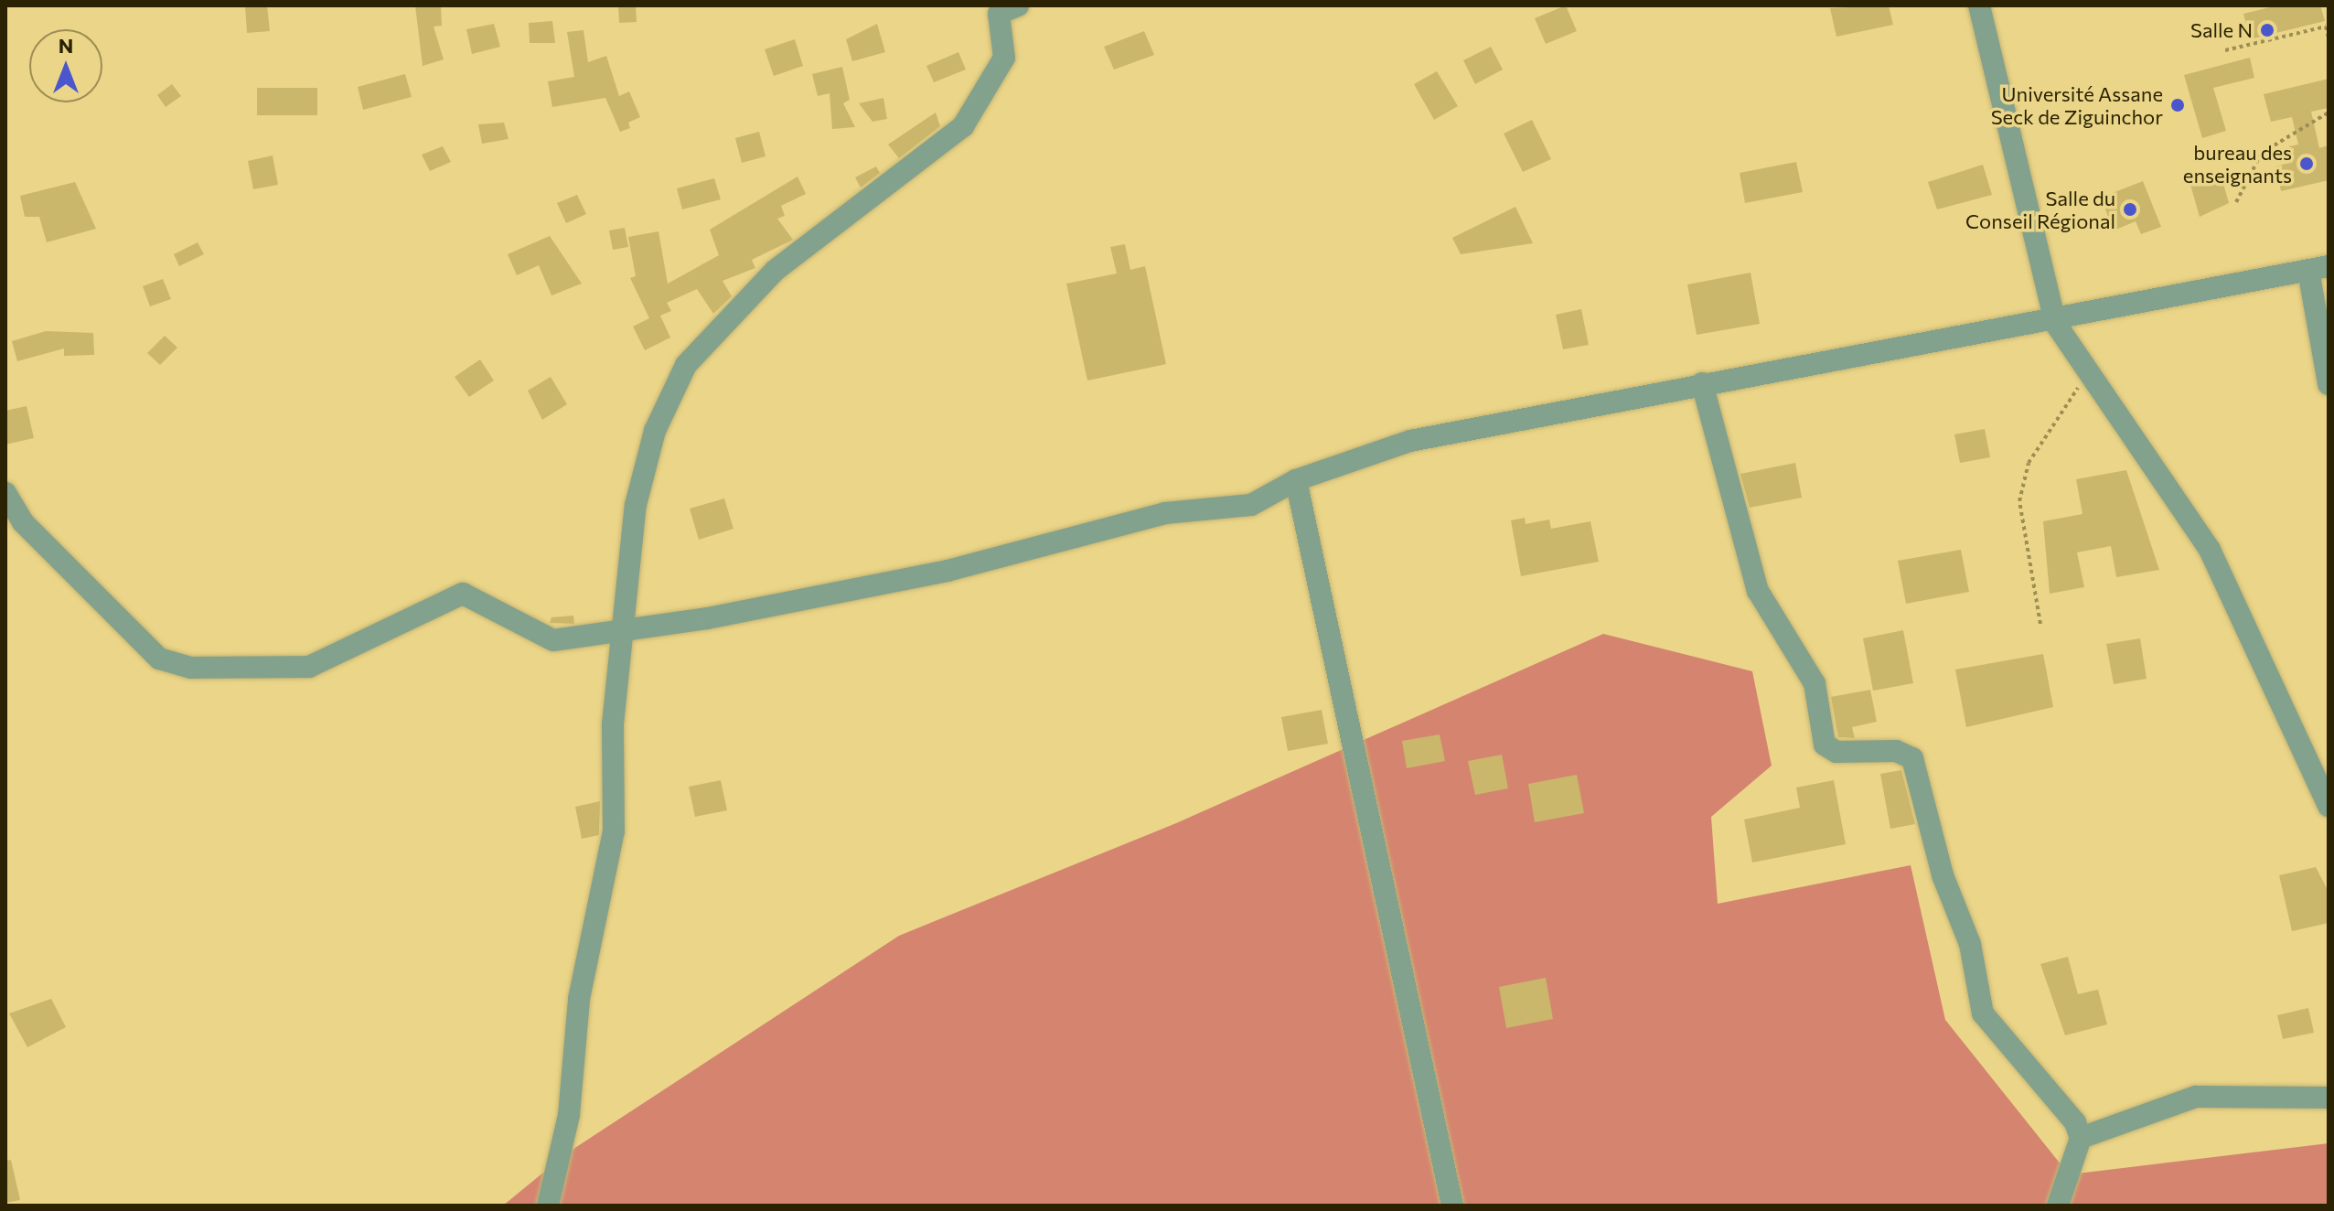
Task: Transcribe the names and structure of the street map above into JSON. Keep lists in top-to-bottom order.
{
  "places": [
    "Salle N",
    "Université Assane Seck de Ziguinchor",
    "bureau des enseignants",
    "Salle du Conseil Régional"
  ],
  "north": "top"
}
